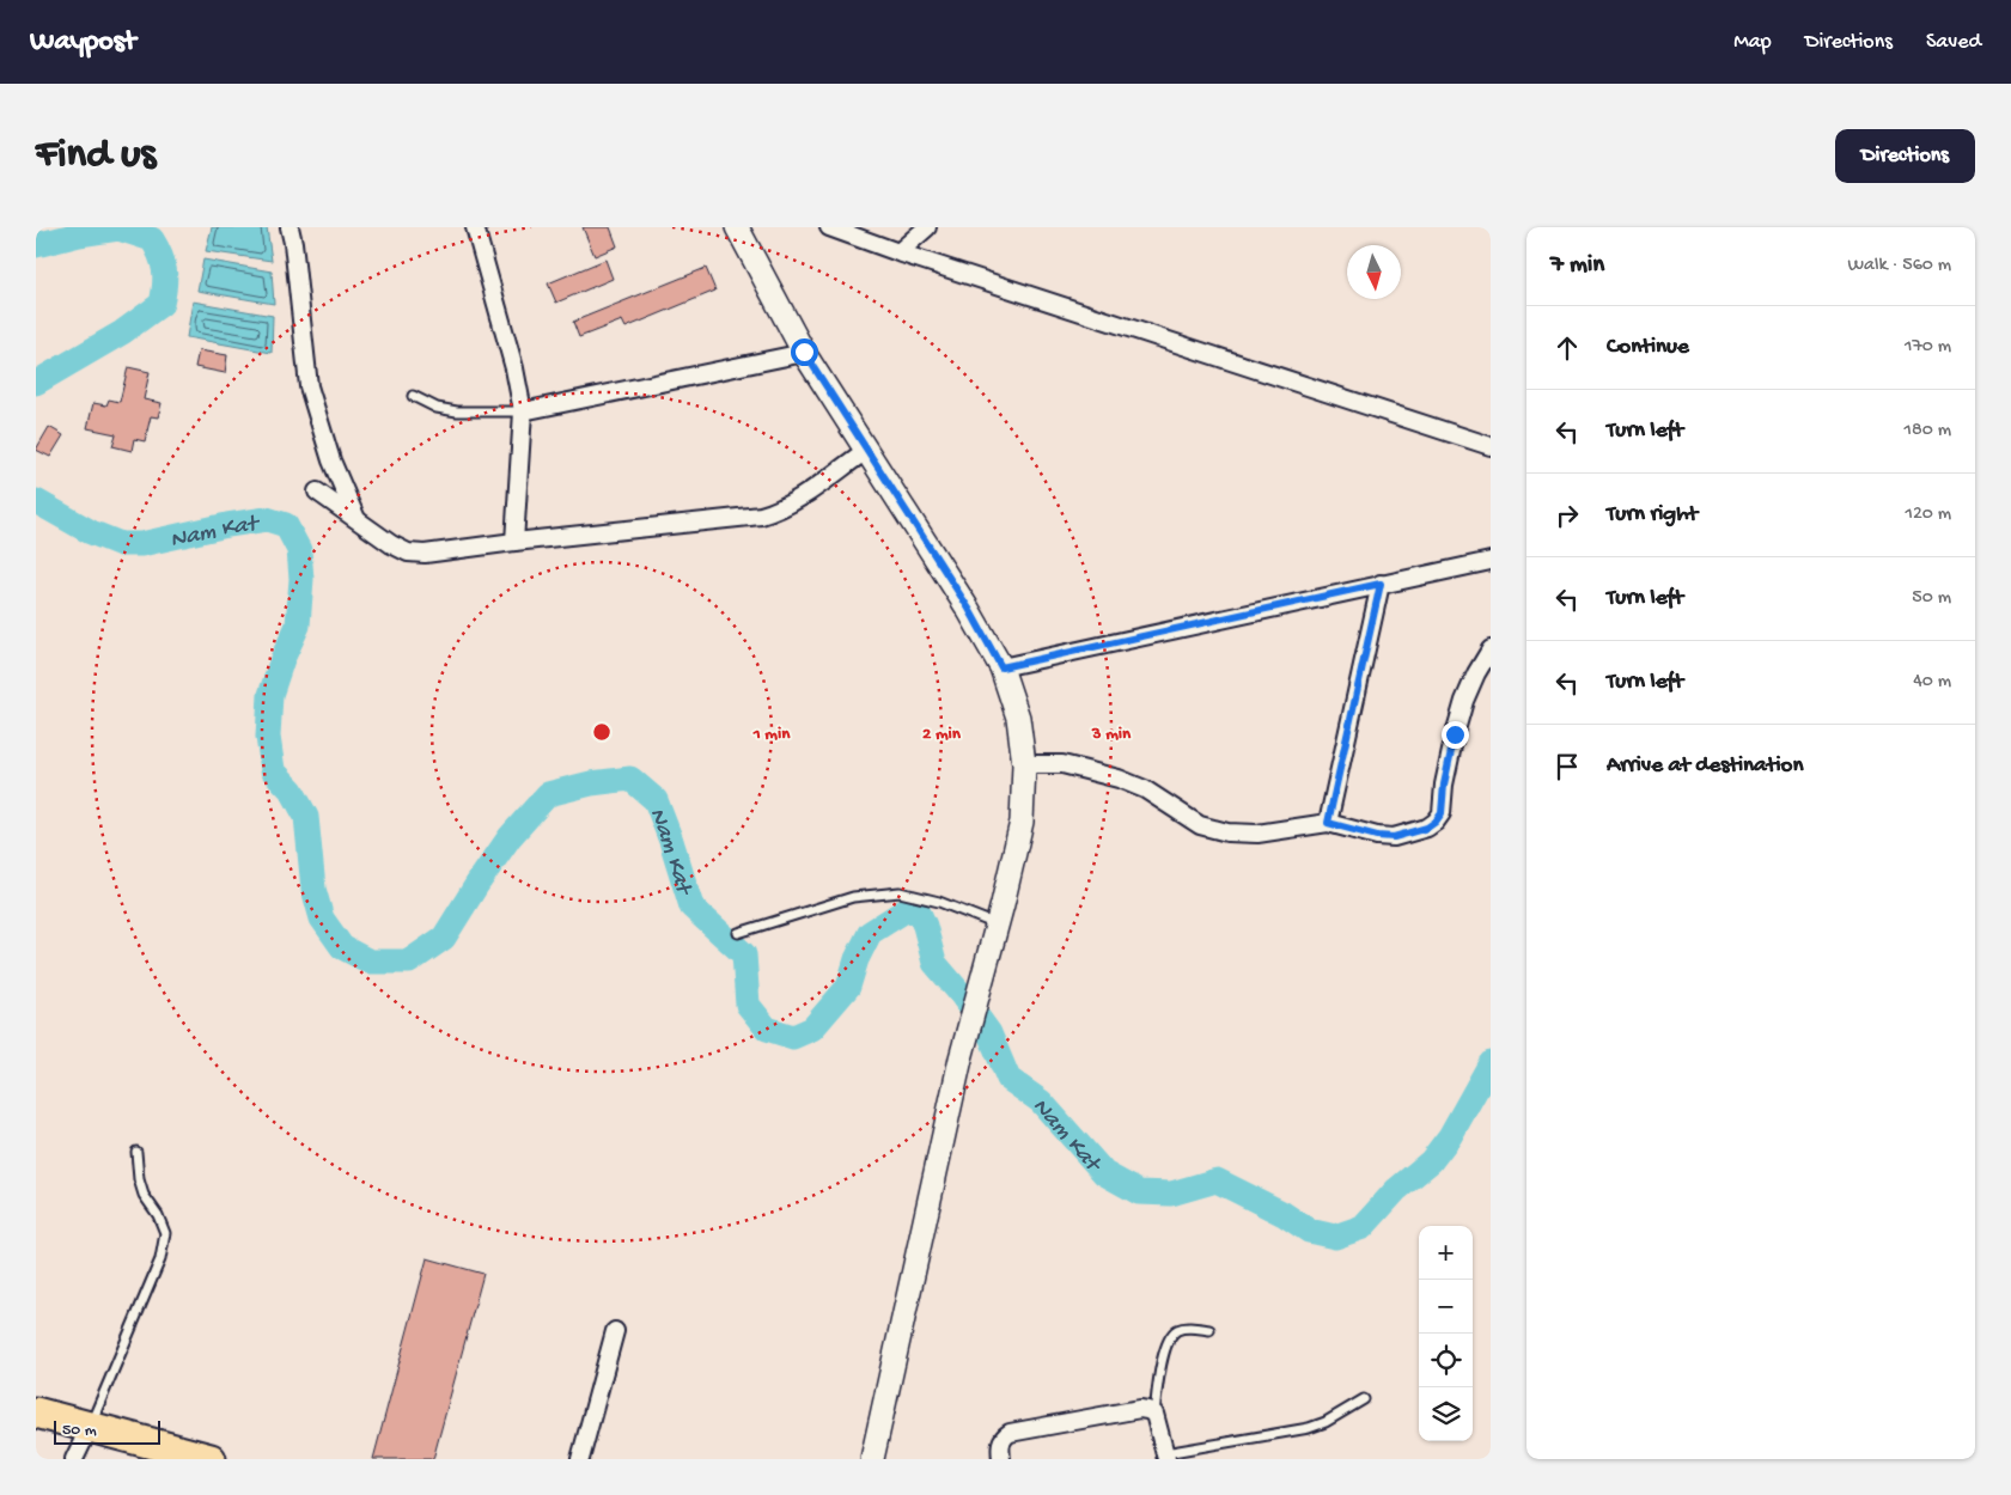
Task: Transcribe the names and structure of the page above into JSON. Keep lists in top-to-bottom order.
{
  "water": ["Nam Kat"],
  "scale_bar": "50 m",
  "north": "bottom",
  "page": {
    "header": "Waypost",
    "nav": ["Map", "Directions", "Saved"],
    "buttons": "Directions",
    "title": "Find us",
    "heading": ["7 min", "Walk · 560 m"],
    "list": [
      ["Continue", "170 m"],
      ["Turn left", "180 m"],
      ["Turn right", "120 m"],
      ["Turn left", "50 m"],
      ["Turn left", "40 m"],
      "Arrive at destination"
    ],
    "map_buttons": ["+", "−"],
    "scale": "50 m"
  },
  "rings": ["1 min", "2 min", "3 min"]
}
